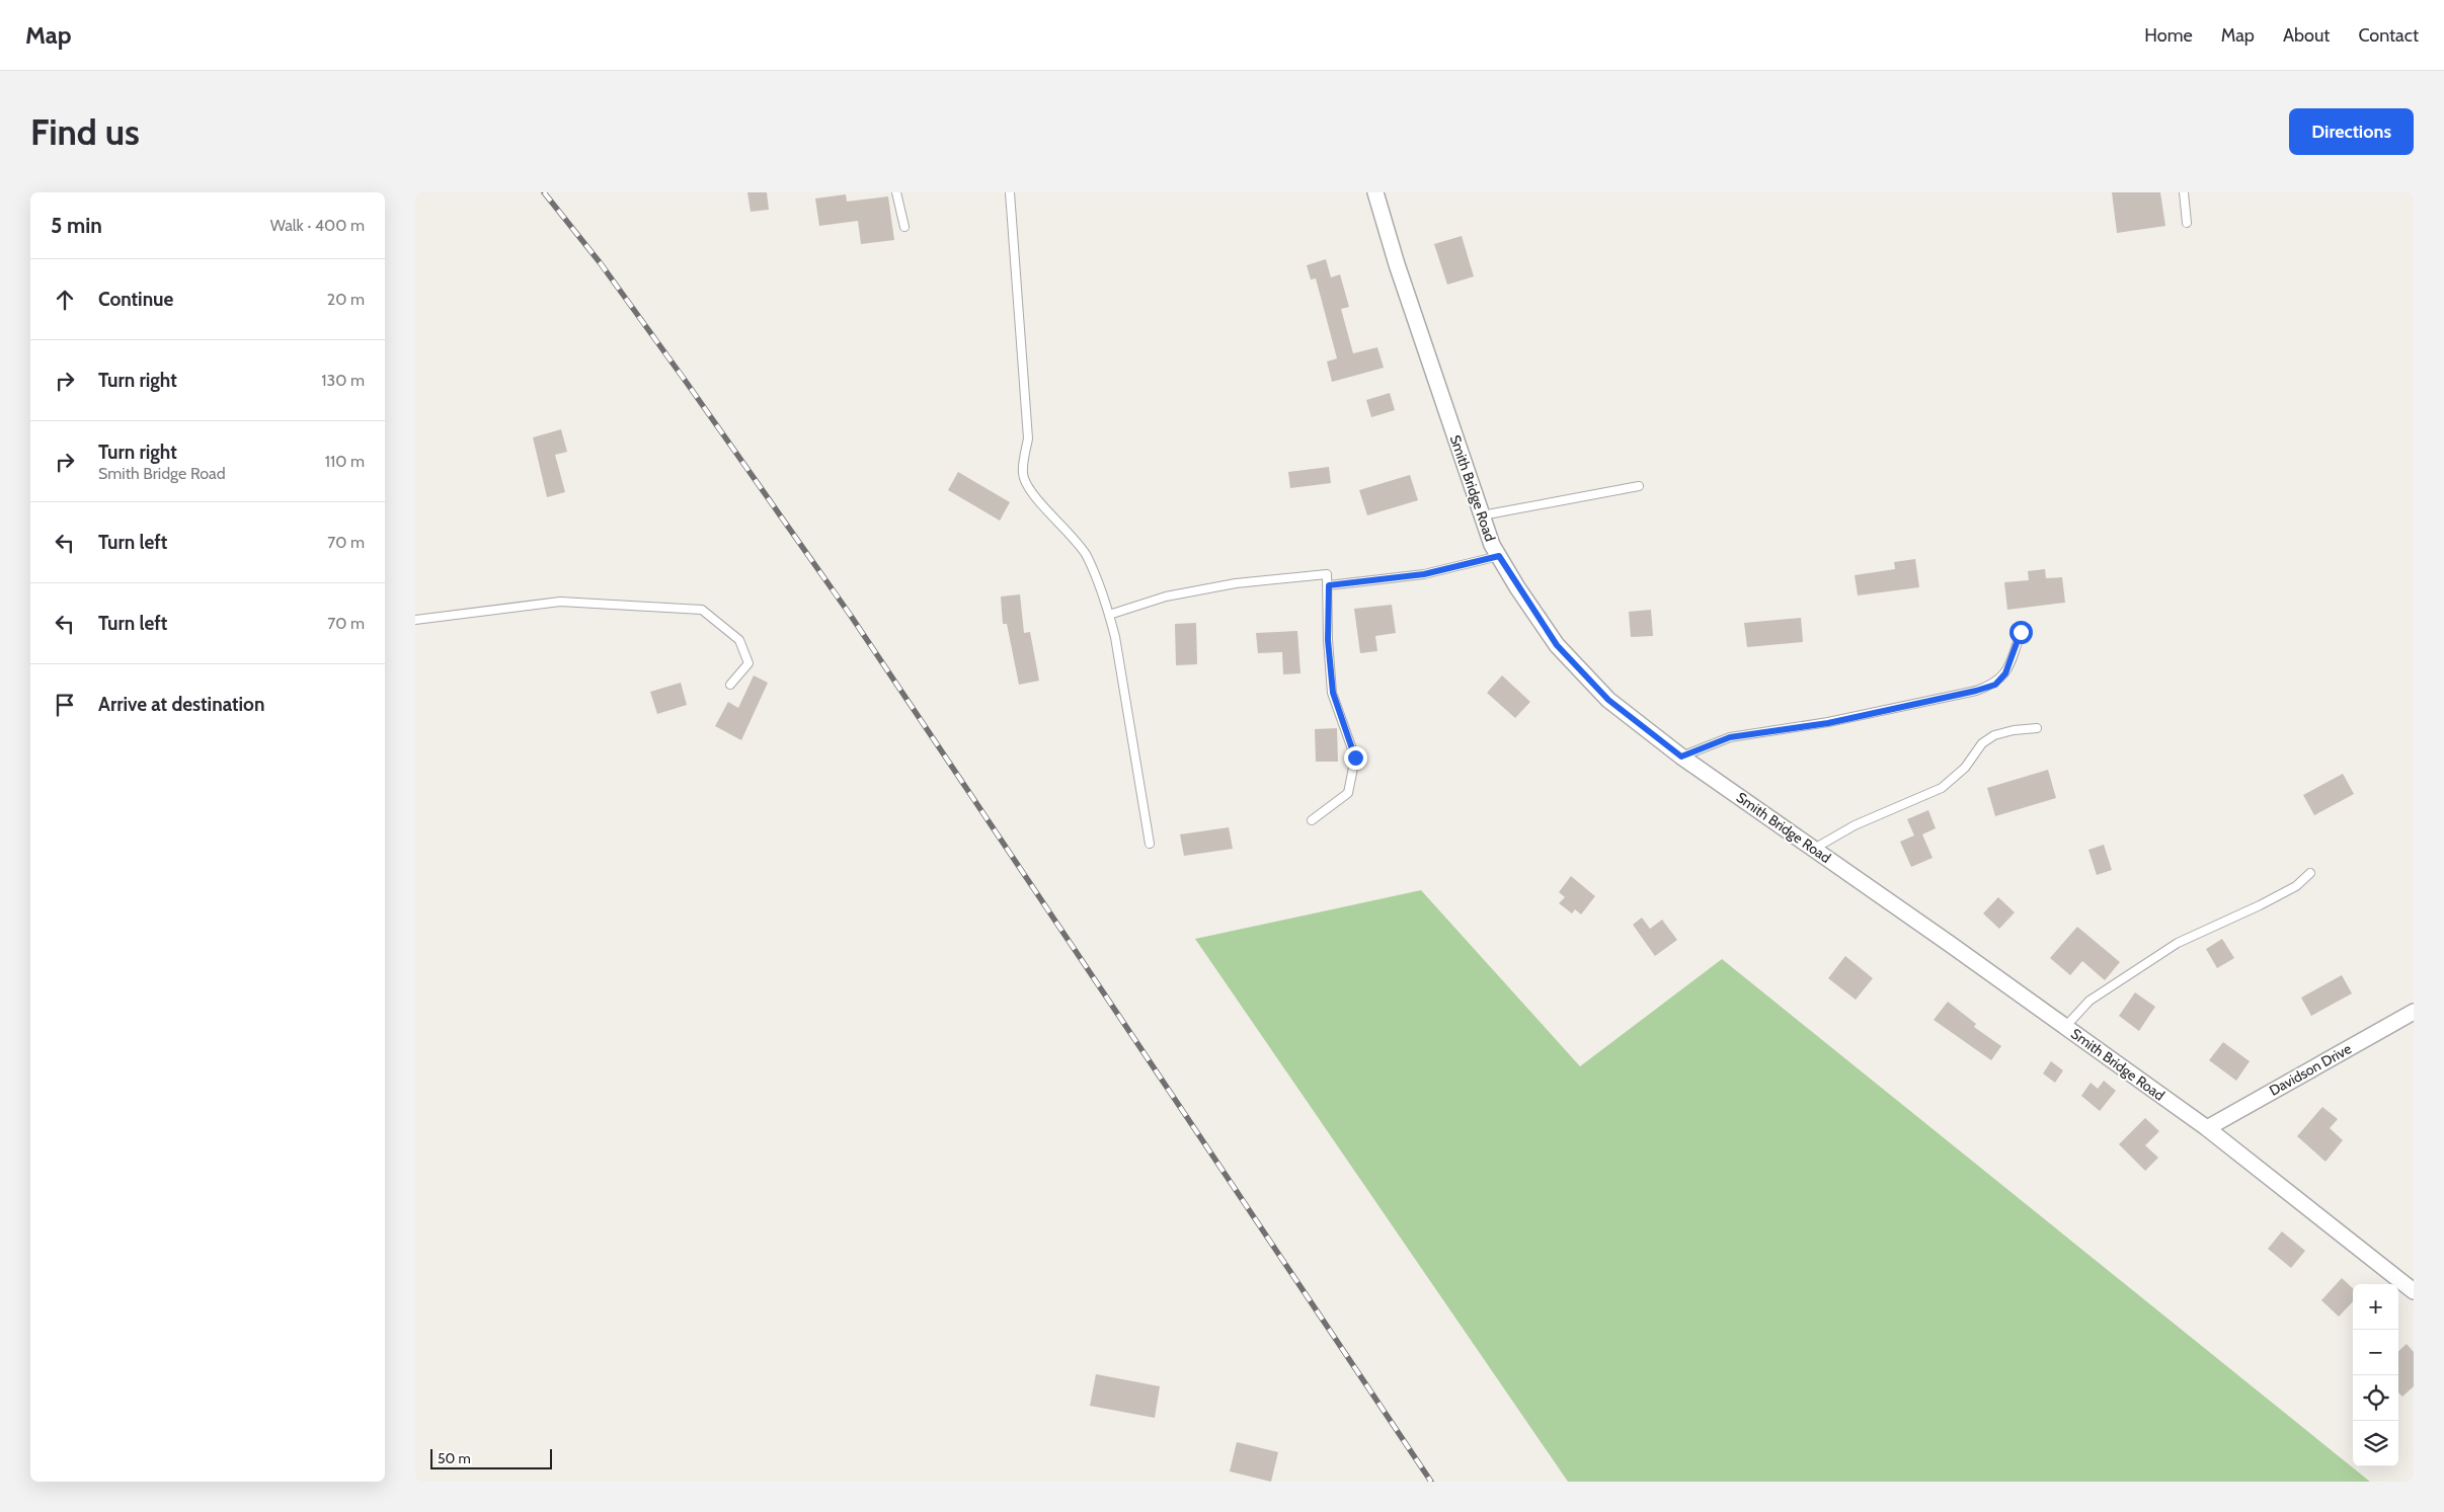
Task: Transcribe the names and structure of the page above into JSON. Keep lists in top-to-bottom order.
{
  "streets": {
    "street": ["Smith Bridge Road", "Davidson Drive"]
  },
  "crossings": [
    ["Smith Bridge Road", "Davidson Drive"]
  ],
  "scale_bar": "50 m",
  "page": {
    "header": "Map",
    "nav": [
      "Home",
      "Map",
      "About",
      "Contact"
    ],
    "buttons": "Directions",
    "title": "Find us",
    "heading": ["5 min", "Walk · 400 m"],
    "list": [
      ["Continue", "20 m"],
      ["Turn right", "130 m"],
      ["Turn right", "Smith Bridge Road", "110 m"],
      ["Turn left", "70 m"],
      ["Turn left", "70 m"],
      "Arrive at destination"
    ],
    "map_buttons": ["+", "−"],
    "scale": "50 m"
  }
}
